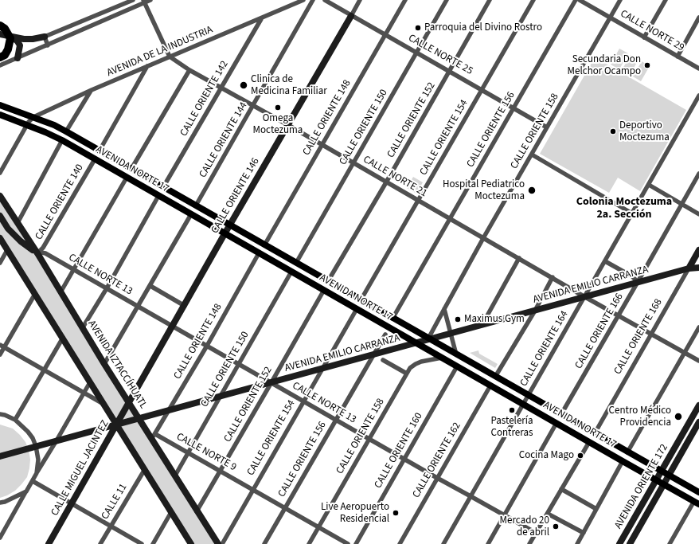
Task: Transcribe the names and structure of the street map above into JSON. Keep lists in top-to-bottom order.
{
  "streets": {
    "main road": ["AVENIDA NORTE 17"],
    "street": [
      "CALLE NORTE 29",
      "AVENIDA DE LA INDUSTRIA",
      "CALLE NORTE 25",
      "CALLE ORIENTE 142",
      "CALLE ORIENTE 148",
      "CALLE ORIENTE 152",
      "CALLE ORIENTE 150",
      "CALLE ORIENTE 156",
      "CALLE ORIENTE 158",
      "CALLE ORIENTE 154",
      "CALLE ORIENTE 144",
      "CALLE NORTE 21",
      "CALLE ORIENTE 146",
      "CALLE ORIENTE 140",
      "CALLE NORTE 13",
      "AVENIDA EMILIO CARRANZA",
      "CALLE ORIENTE 166",
      "CALLE ORIENTE 168",
      "CALLE ORIENTE 164",
      "AVENIDA IZTACCÍHUATL",
      "CALLE ORIENTE 160",
      "CALLE NORTE 9",
      "CALLE ORIENTE 162",
      "CALLE MIGUEL JACINTEZ",
      "AVENIDA ORIENTE 172",
      "CALLE 11"
    ]
  },
  "crossings": [
    ["CALLE NORTE 29", "CALLE ORIENTE 158"],
    ["AVENIDA DE LA INDUSTRIA", "CALLE ORIENTE 142"],
    ["AVENIDA DE LA INDUSTRIA", "AVENIDA NORTE 17"],
    ["AVENIDA DE LA INDUSTRIA", "CALLE NORTE 21"],
    ["CALLE NORTE 25", "CALLE ORIENTE 148"],
    ["CALLE NORTE 25", "CALLE ORIENTE 152"],
    ["CALLE NORTE 25", "CALLE ORIENTE 150"],
    ["CALLE NORTE 25", "CALLE ORIENTE 156"],
    ["CALLE NORTE 25", "CALLE ORIENTE 158"],
    ["CALLE NORTE 25", "CALLE ORIENTE 154"],
    ["CALLE NORTE 25", "CALLE ORIENTE 146"],
    ["CALLE ORIENTE 142", "AVENIDA NORTE 17"],
    ["CALLE ORIENTE 142", "CALLE NORTE 21"],
    ["CALLE ORIENTE 148", "AVENIDA NORTE 17"],
    ["CALLE ORIENTE 148", "CALLE NORTE 21"],
    ["CALLE ORIENTE 148", "CALLE NORTE 13"],
    ["CALLE ORIENTE 148", "AVENIDA EMILIO CARRANZA"],
    ["CALLE ORIENTE 148", "AVENIDA IZTACCÍHUATL"],
    ["CALLE ORIENTE 148", "CALLE NORTE 9"],
    ["CALLE ORIENTE 152", "AVENIDA NORTE 17"],
    ["CALLE ORIENTE 152", "CALLE NORTE 21"],
    ["CALLE ORIENTE 152", "CALLE NORTE 13"],
    ["CALLE ORIENTE 152", "AVENIDA EMILIO CARRANZA"],
    ["CALLE ORIENTE 152", "AVENIDA IZTACCÍHUATL"],
    ["CALLE ORIENTE 152", "CALLE NORTE 9"],
    ["CALLE ORIENTE 150", "AVENIDA NORTE 17"],
    ["CALLE ORIENTE 150", "CALLE NORTE 21"],
    ["CALLE ORIENTE 150", "CALLE NORTE 13"],
    ["CALLE ORIENTE 150", "AVENIDA EMILIO CARRANZA"],
    ["CALLE ORIENTE 150", "AVENIDA IZTACCÍHUATL"],
    ["CALLE ORIENTE 150", "CALLE NORTE 9"],
    ["CALLE ORIENTE 156", "AVENIDA NORTE 17"],
    ["CALLE ORIENTE 156", "CALLE NORTE 21"],
    ["CALLE ORIENTE 156", "CALLE NORTE 13"],
    ["CALLE ORIENTE 156", "AVENIDA EMILIO CARRANZA"],
    ["CALLE ORIENTE 156", "CALLE NORTE 9"],
    ["CALLE ORIENTE 158", "AVENIDA NORTE 17"],
    ["CALLE ORIENTE 158", "CALLE NORTE 21"],
    ["CALLE ORIENTE 158", "CALLE NORTE 13"],
    ["CALLE ORIENTE 158", "AVENIDA EMILIO CARRANZA"],
    ["CALLE ORIENTE 158", "CALLE NORTE 9"],
    ["CALLE ORIENTE 154", "AVENIDA NORTE 17"],
    ["CALLE ORIENTE 154", "CALLE NORTE 21"],
    ["CALLE ORIENTE 154", "CALLE NORTE 13"],
    ["CALLE ORIENTE 154", "AVENIDA EMILIO CARRANZA"],
    ["CALLE ORIENTE 154", "CALLE NORTE 9"],
    ["CALLE ORIENTE 144", "AVENIDA NORTE 17"],
    ["CALLE ORIENTE 144", "CALLE NORTE 21"],
    ["AVENIDA NORTE 17", "CALLE ORIENTE 146"],
    ["AVENIDA NORTE 17", "CALLE ORIENTE 140"],
    ["AVENIDA NORTE 17", "AVENIDA EMILIO CARRANZA"],
    ["AVENIDA NORTE 17", "CALLE ORIENTE 166"],
    ["AVENIDA NORTE 17", "CALLE ORIENTE 168"],
    ["AVENIDA NORTE 17", "CALLE ORIENTE 164"],
    ["AVENIDA NORTE 17", "CALLE ORIENTE 160"],
    ["AVENIDA NORTE 17", "CALLE ORIENTE 162"],
    ["AVENIDA NORTE 17", "AVENIDA ORIENTE 172"],
    ["CALLE NORTE 21", "CALLE ORIENTE 146"],
    ["CALLE NORTE 21", "AVENIDA EMILIO CARRANZA"],
    ["CALLE NORTE 21", "CALLE ORIENTE 166"],
    ["CALLE NORTE 21", "CALLE ORIENTE 168"],
    ["CALLE NORTE 21", "CALLE ORIENTE 164"],
    ["CALLE ORIENTE 146", "CALLE NORTE 13"],
    ["CALLE ORIENTE 146", "AVENIDA IZTACCÍHUATL"],
    ["CALLE ORIENTE 146", "CALLE MIGUEL JACINTEZ"],
    ["CALLE ORIENTE 140", "CALLE NORTE 13"],
    ["CALLE ORIENTE 140", "AVENIDA IZTACCÍHUATL"],
    ["CALLE NORTE 13", "AVENIDA EMILIO CARRANZA"],
    ["CALLE NORTE 13", "CALLE ORIENTE 164"],
    ["CALLE NORTE 13", "AVENIDA IZTACCÍHUATL"],
    ["CALLE NORTE 13", "CALLE ORIENTE 160"],
    ["CALLE NORTE 13", "CALLE ORIENTE 162"],
    ["AVENIDA EMILIO CARRANZA", "CALLE ORIENTE 166"],
    ["AVENIDA EMILIO CARRANZA", "CALLE ORIENTE 168"],
    ["AVENIDA EMILIO CARRANZA", "CALLE ORIENTE 164"],
    ["AVENIDA EMILIO CARRANZA", "AVENIDA IZTACCÍHUATL"],
    ["AVENIDA EMILIO CARRANZA", "CALLE MIGUEL JACINTEZ"],
    ["AVENIDA IZTACCÍHUATL", "CALLE NORTE 9"],
    ["AVENIDA IZTACCÍHUATL", "CALLE MIGUEL JACINTEZ"]
  ],
  "districts": ["Colonia Moctezuma 2a. Sección"],
  "places": [
    "Parroquia del Divino Rostro",
    "Secundaria Don Melchor Ocampo",
    "Clinica de Medicina Familiar",
    "Omega Moctezuma",
    "Deportivo Moctezuma",
    "Hospital Pediatrico Moctezuma",
    "Maximus Gym",
    "Pastelería Contreras",
    "Centro Médico Providencia",
    "Cocina Mago",
    "Live Aeropuerto Residencial",
    "Mercado 20 de abril"
  ]
}
